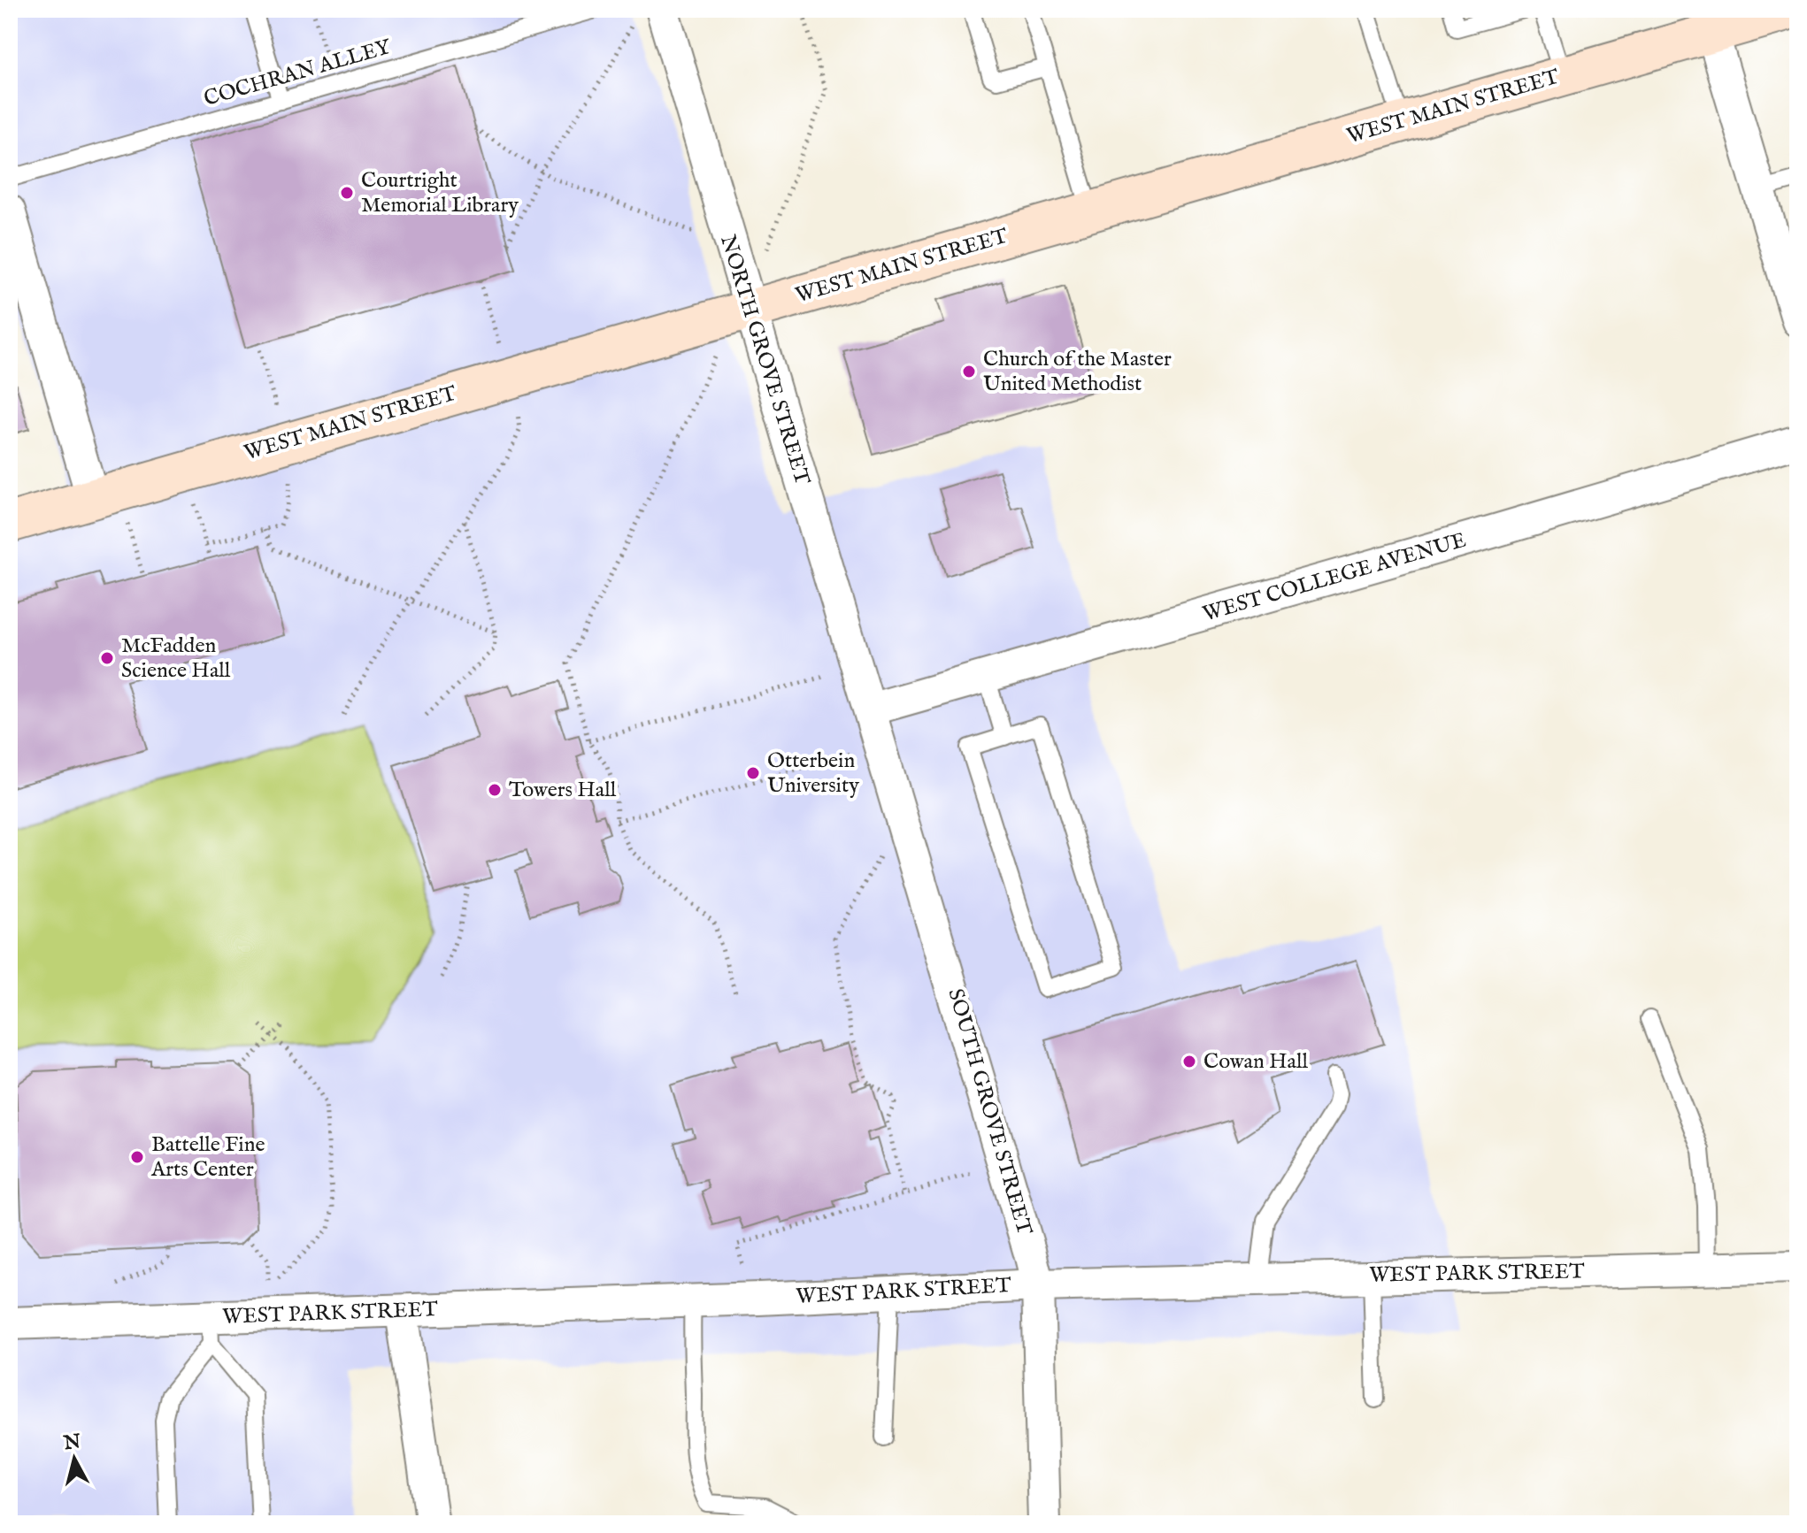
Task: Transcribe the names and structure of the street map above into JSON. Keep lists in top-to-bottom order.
{
  "streets": {
    "main road": ["WEST MAIN STREET"],
    "street": [
      "NORTH GROVE STREET",
      "WEST COLLEGE AVENUE",
      "SOUTH GROVE STREET",
      "WEST PARK STREET"
    ],
    "lane": ["COCHRAN ALLEY"]
  },
  "crossings": [
    ["WEST MAIN STREET", "NORTH GROVE STREET"],
    ["NORTH GROVE STREET", "WEST COLLEGE AVENUE"],
    ["NORTH GROVE STREET", "SOUTH GROVE STREET"],
    ["WEST COLLEGE AVENUE", "SOUTH GROVE STREET"],
    ["SOUTH GROVE STREET", "WEST PARK STREET"]
  ],
  "places": [
    "Courtright Memorial Library",
    "Church of the Master United Methodist",
    "McFadden Science Hall",
    "Otterbein University",
    "Towers Hall",
    "Cowan Hall",
    "Battelle Fine Arts Center"
  ],
  "north": "top"
}
